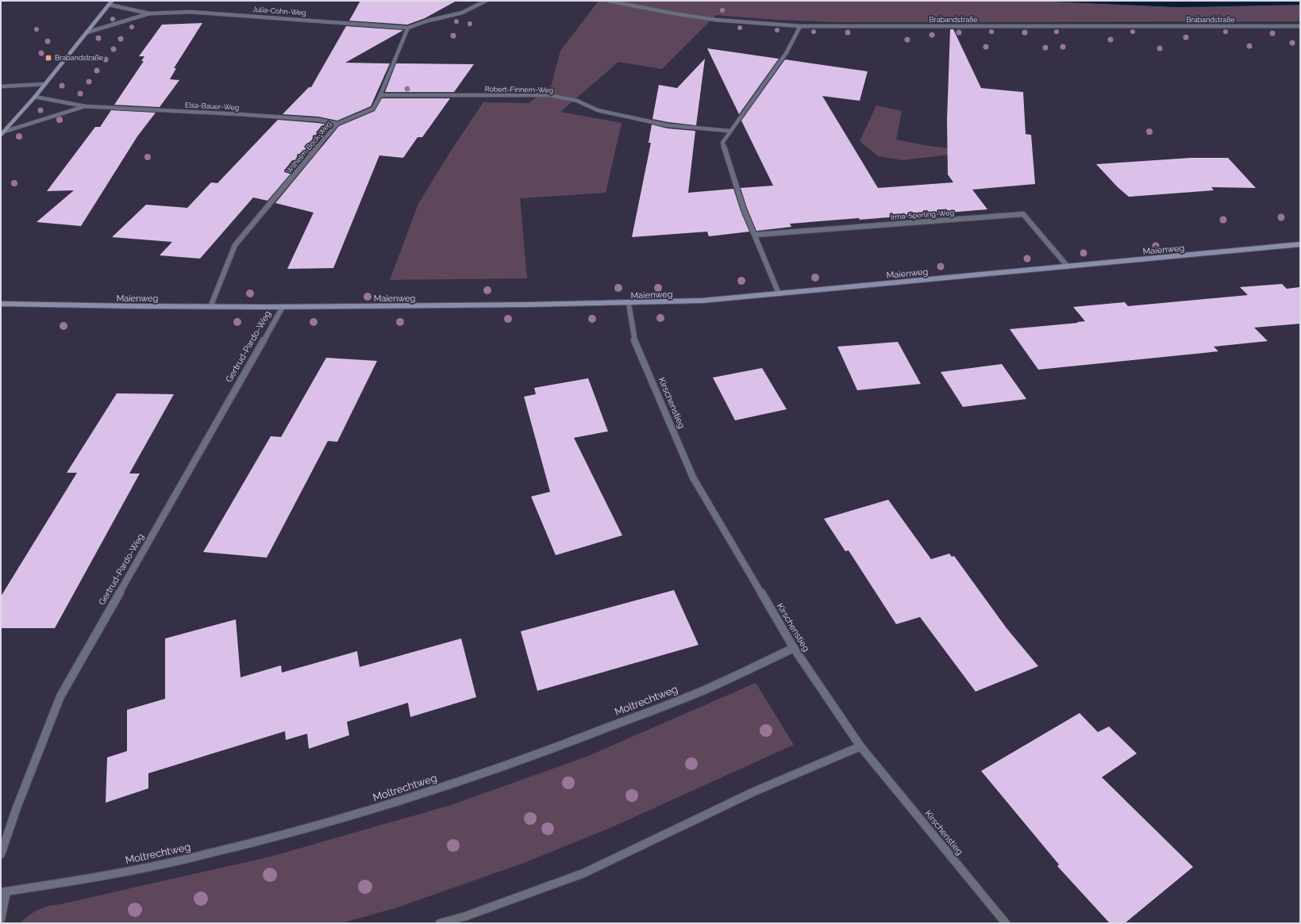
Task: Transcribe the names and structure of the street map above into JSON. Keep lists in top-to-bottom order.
{
  "streets": {
    "street": [
      "Julia-Cohn-Weg",
      "Brabandstraße",
      "Robert-Finnern-Weg",
      "Elsa-Bauer-Weg",
      "Wilhelm-Bock-Weg",
      "Irma-Sperling-Weg",
      "Maienweg",
      "Gertrud-Pardo-Weg",
      "Kirschenstieg",
      "Moltrechtweg"
    ]
  },
  "crossings": [
    ["Julia-Cohn-Weg", "Wilhelm-Bock-Weg"],
    ["Robert-Finnern-Weg", "Wilhelm-Bock-Weg"],
    ["Elsa-Bauer-Weg", "Wilhelm-Bock-Weg"],
    ["Wilhelm-Bock-Weg", "Maienweg"],
    ["Irma-Sperling-Weg", "Maienweg"],
    ["Maienweg", "Gertrud-Pardo-Weg"],
    ["Maienweg", "Kirschenstieg"],
    ["Kirschenstieg", "Moltrechtweg"]
  ],
  "places": {
    "transit": ["Brabandstraße"]
  }
}
